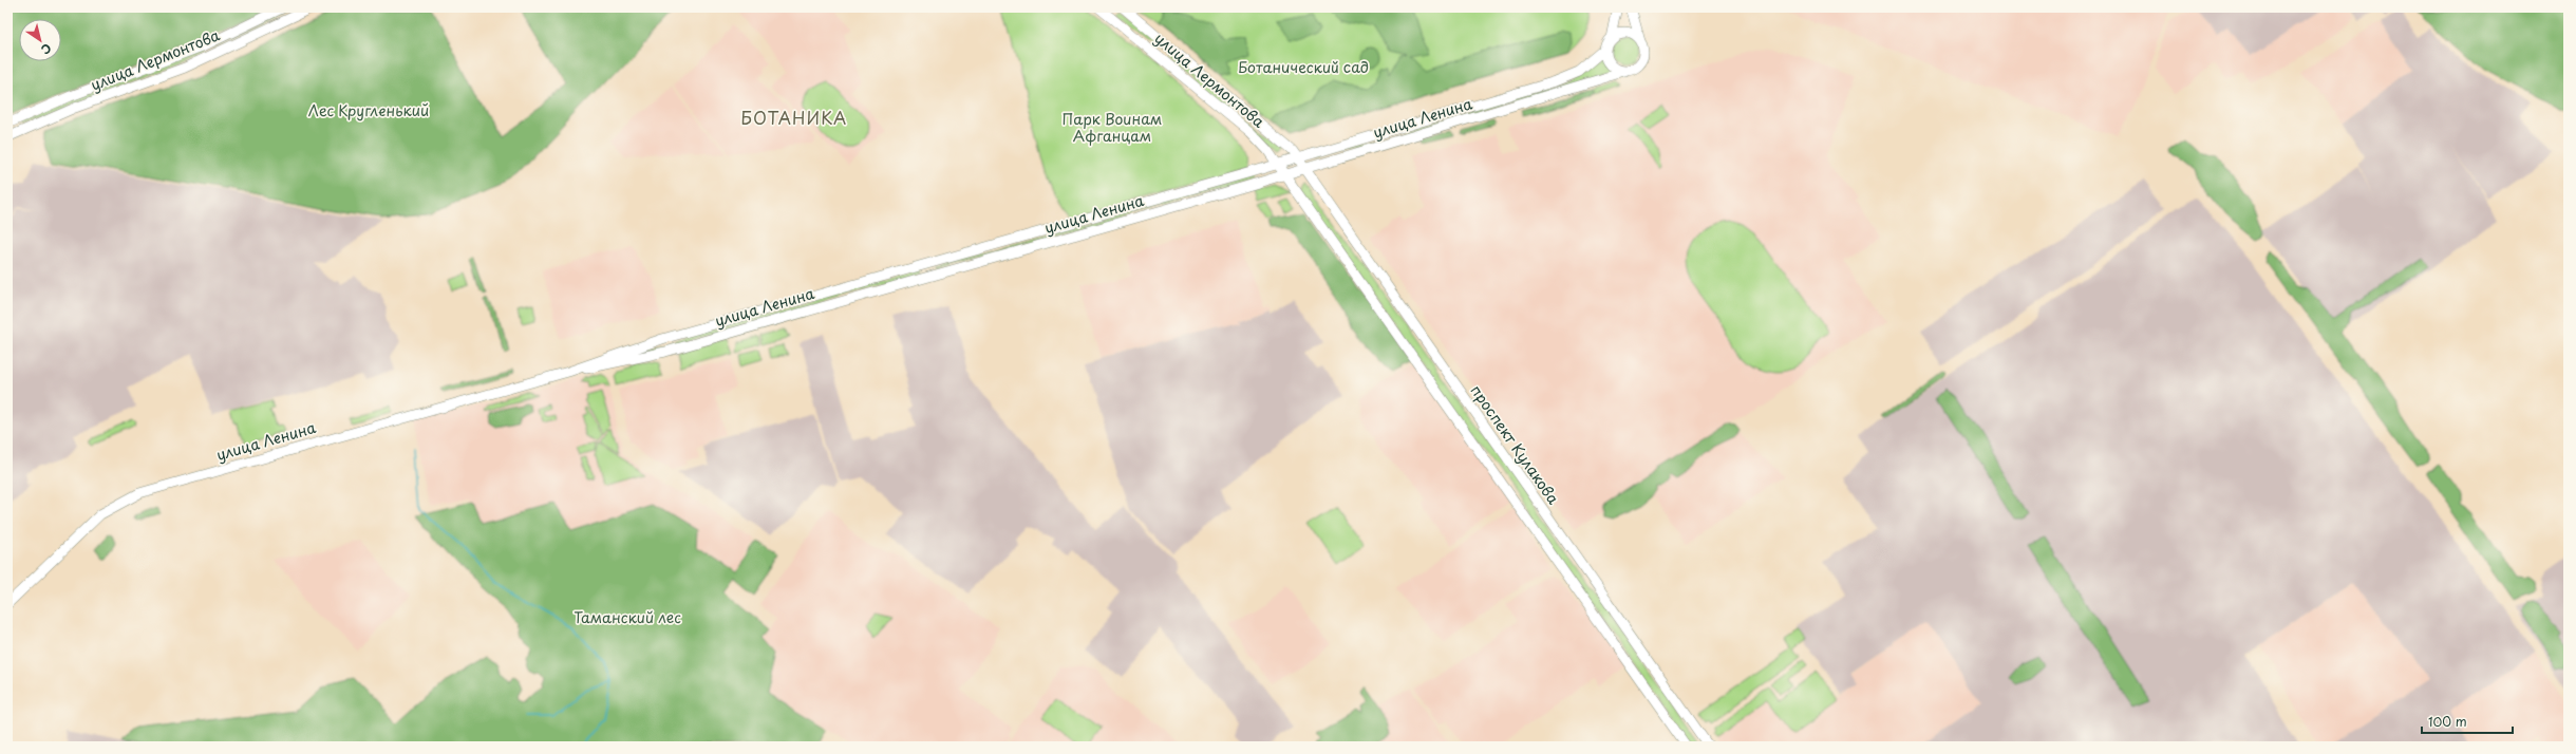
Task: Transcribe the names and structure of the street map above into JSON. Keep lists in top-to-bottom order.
{
  "streets": {
    "main road": ["улица Лермонтова", "улица Ленина", "проспект Кулакова"]
  },
  "crossings": [
    ["улица Лермонтова", "улица Ленина"],
    ["улица Лермонтова", "проспект Кулакова"],
    ["улица Ленина", "проспект Кулакова"]
  ],
  "districts": ["БОТАНИКА"],
  "parks": [
    "Ботанический сад",
    "Лес Кругленький",
    "Парк Воинам Афганцам",
    "Таманский лес"
  ],
  "scale_bar": "100 m",
  "north": "bottom right"
}
